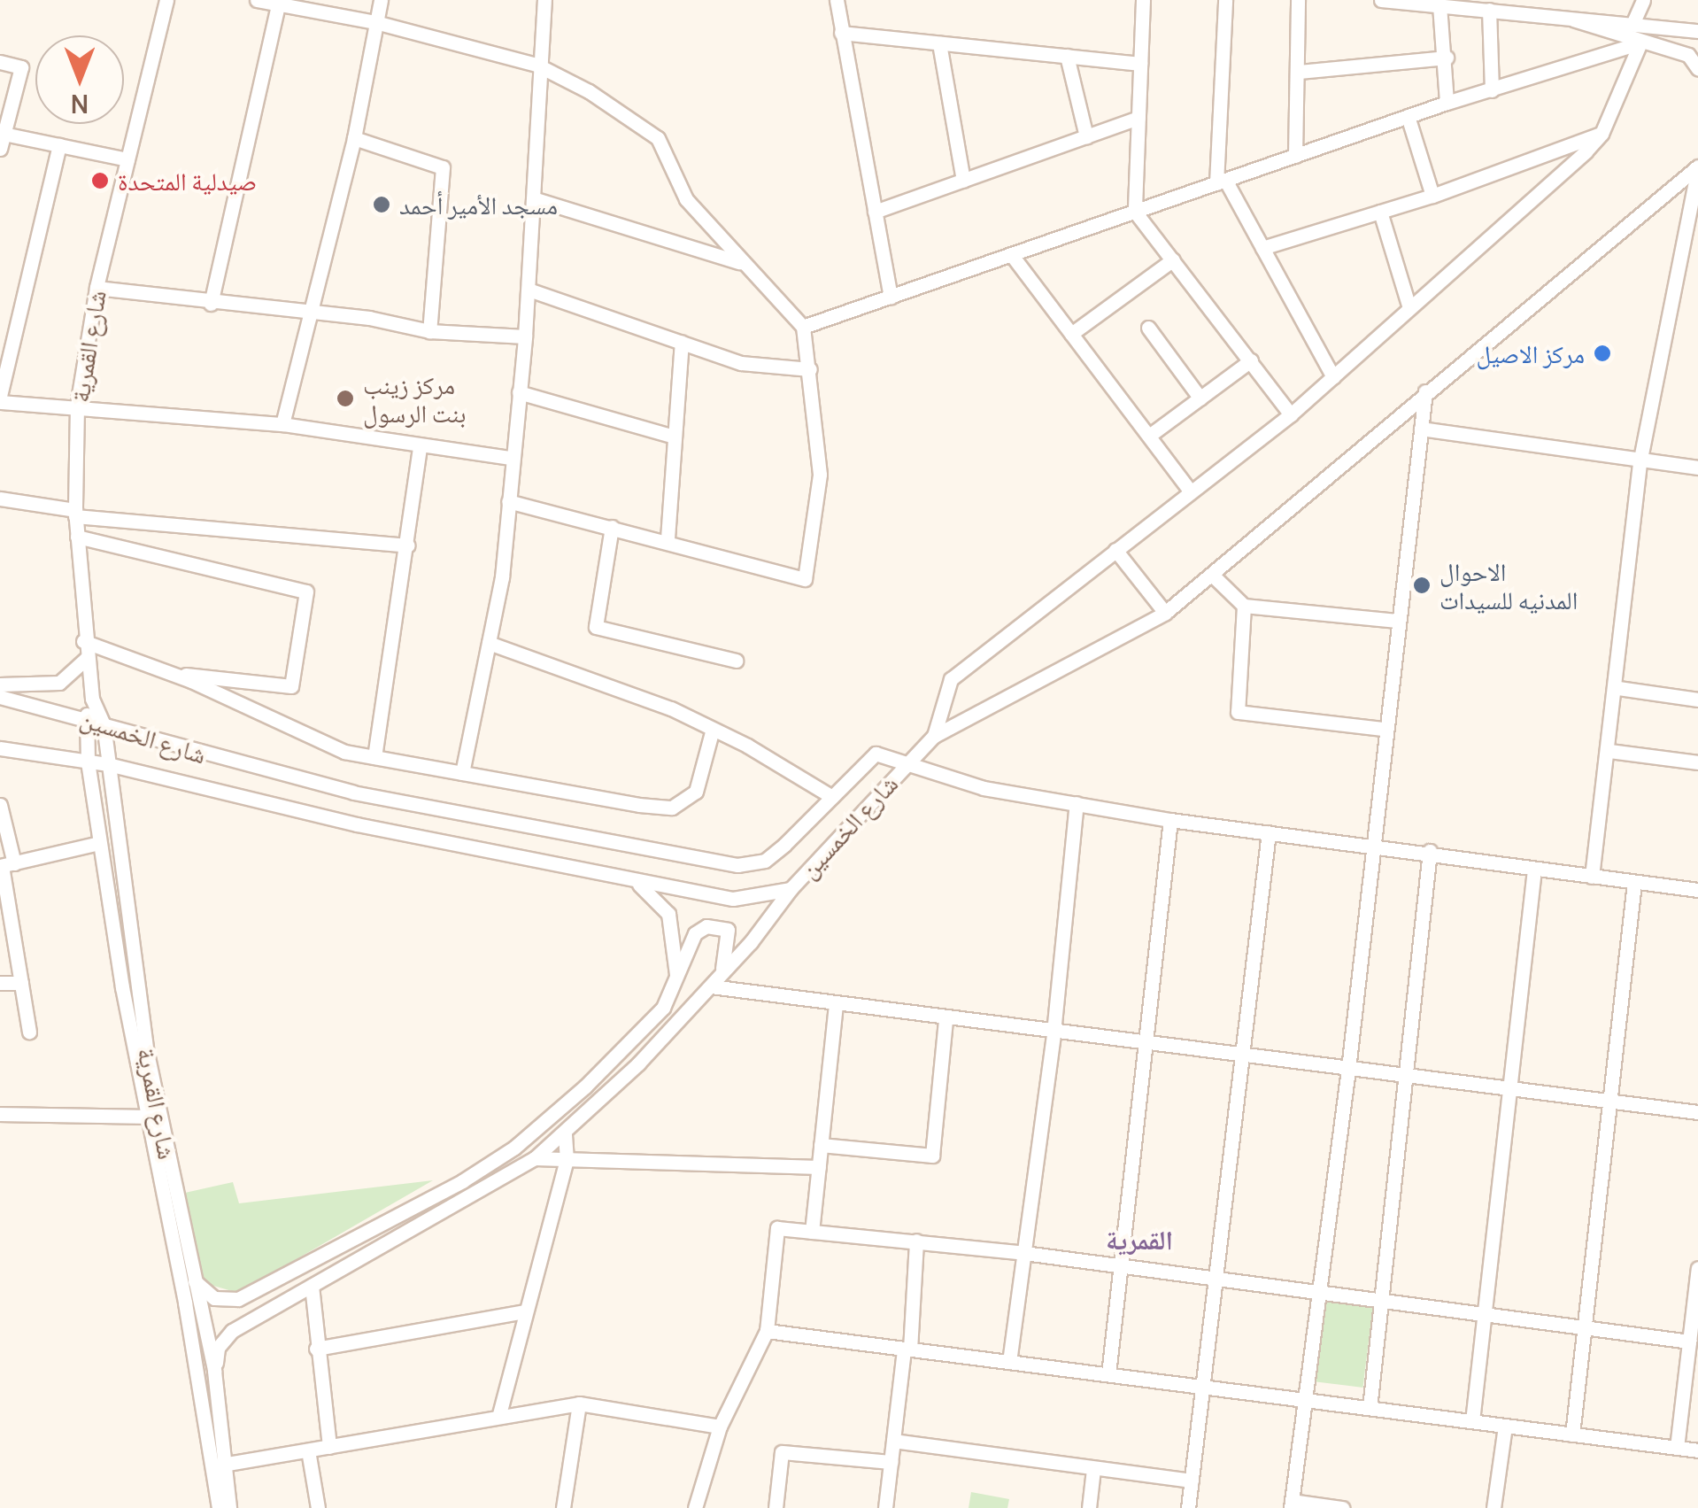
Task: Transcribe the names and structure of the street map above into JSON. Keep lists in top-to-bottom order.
{
  "streets": {
    "street": ["شارع القمرية", "شارع الخمسين"]
  },
  "crossings": [
    ["شارع القمرية", "شارع الخمسين"]
  ],
  "districts": ["القمرية"],
  "places": [
    "صيدلية المتحدة",
    "مسجد الأمير أحمد",
    "مركز الاصيل",
    "مركز زينب بنت الرسول",
    "الاحوال المدنيه للسيدات"
  ],
  "north": "bottom"
}
